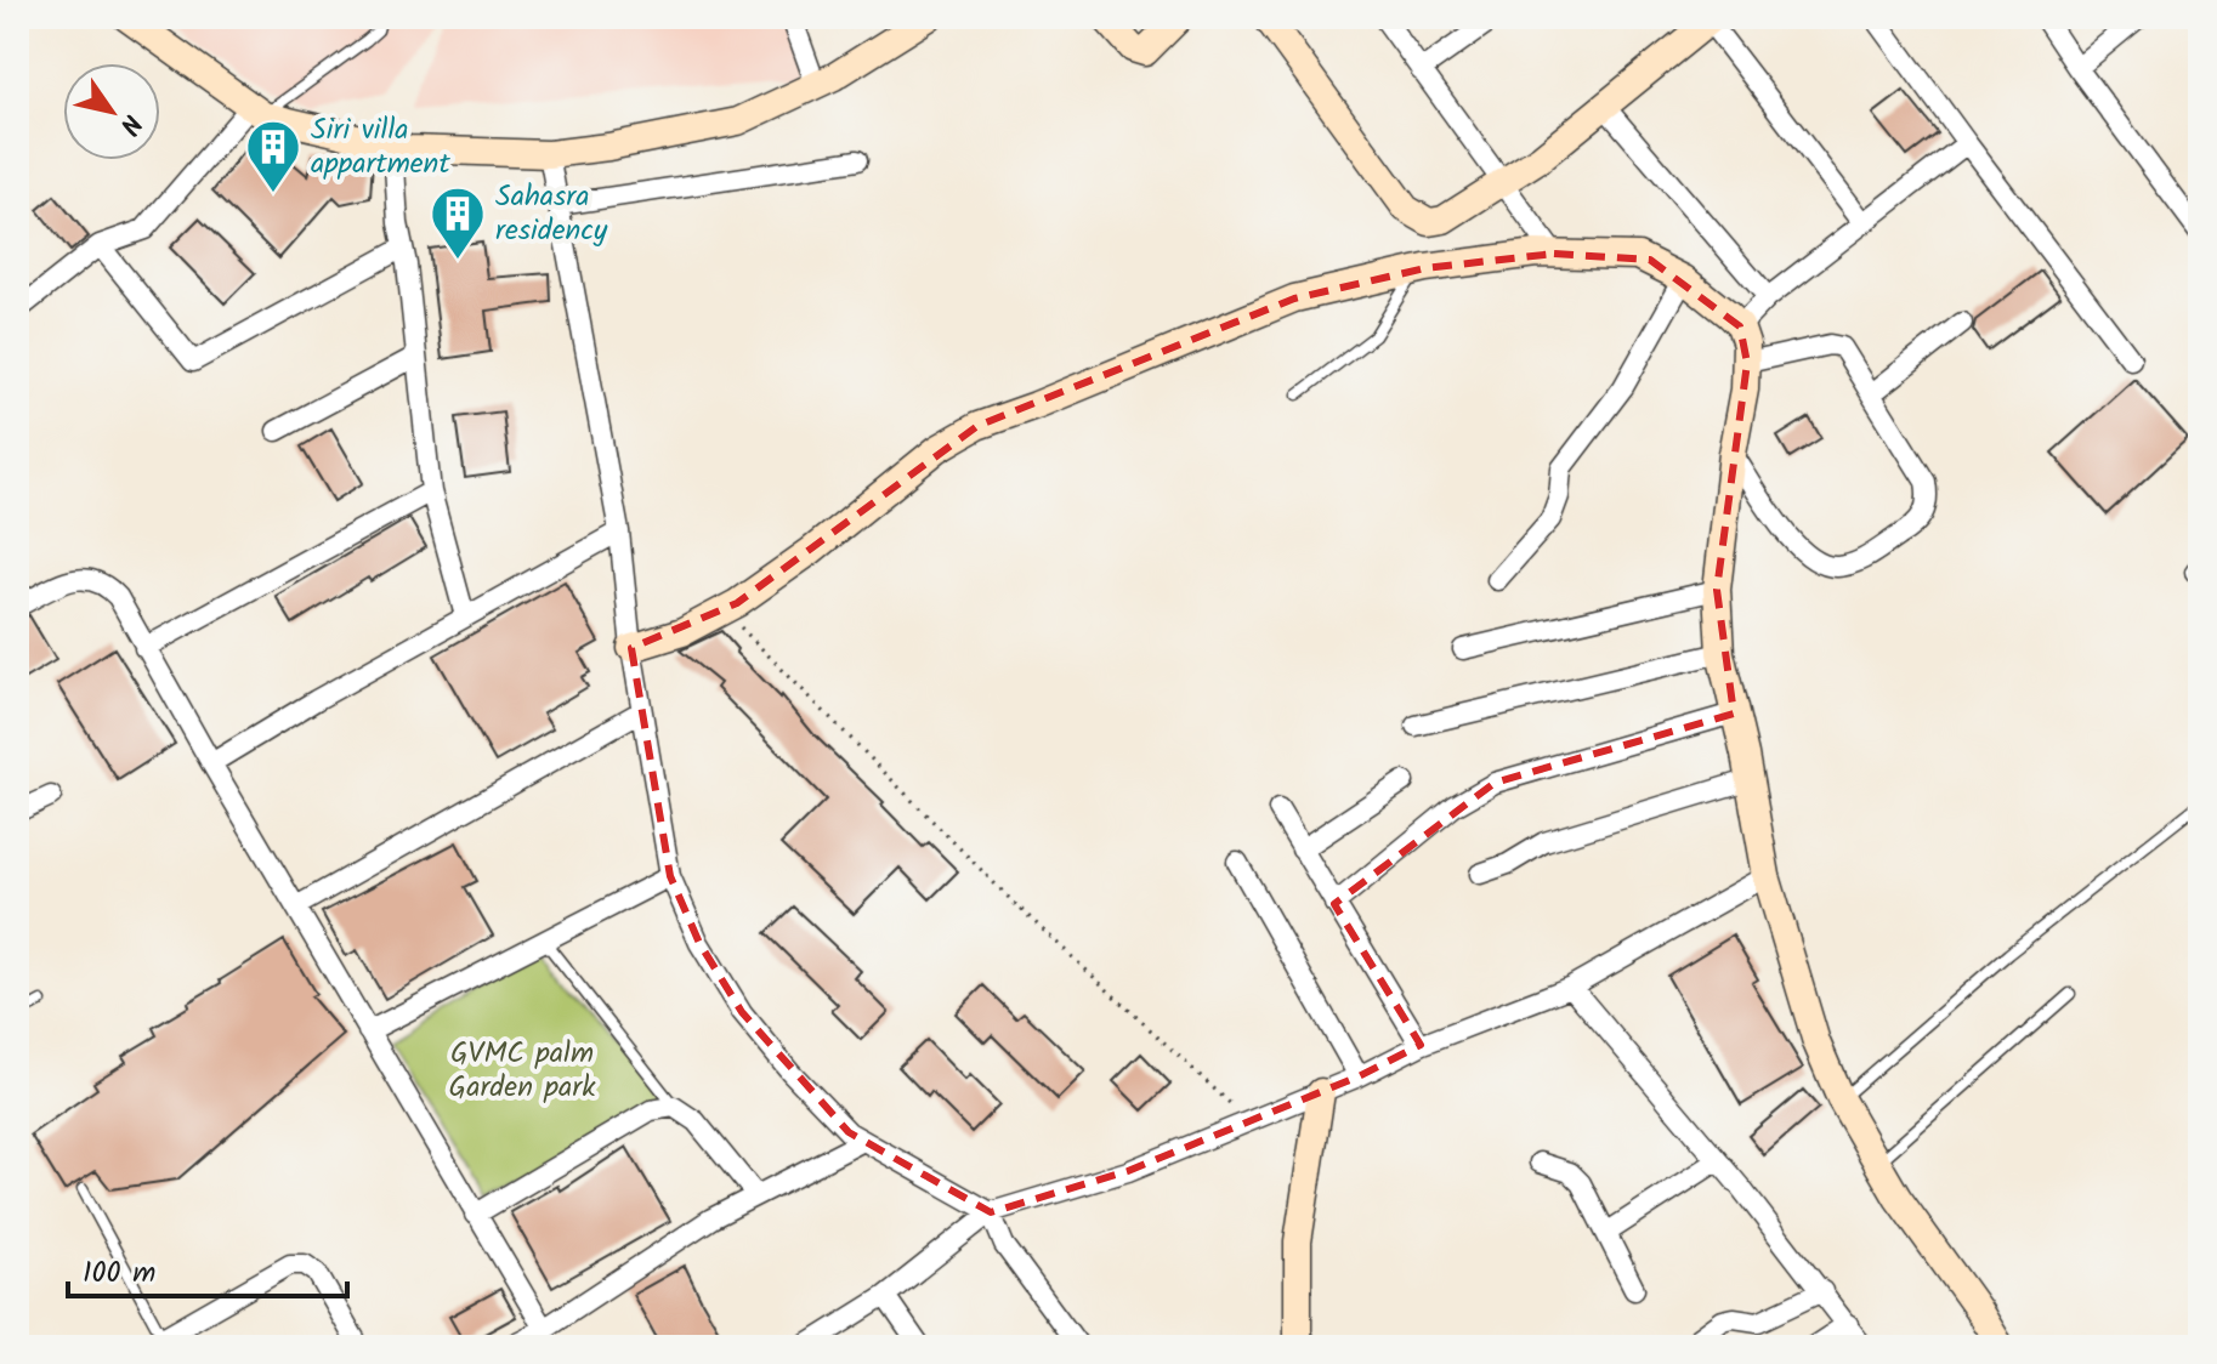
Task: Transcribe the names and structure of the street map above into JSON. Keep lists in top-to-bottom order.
{
  "parks": ["GVMC palm Garden park"],
  "places": {
    "building": ["Siri villa appartment", "Sahasra residency"]
  },
  "scale_bar": "100 m",
  "north": "bottom right"
}
